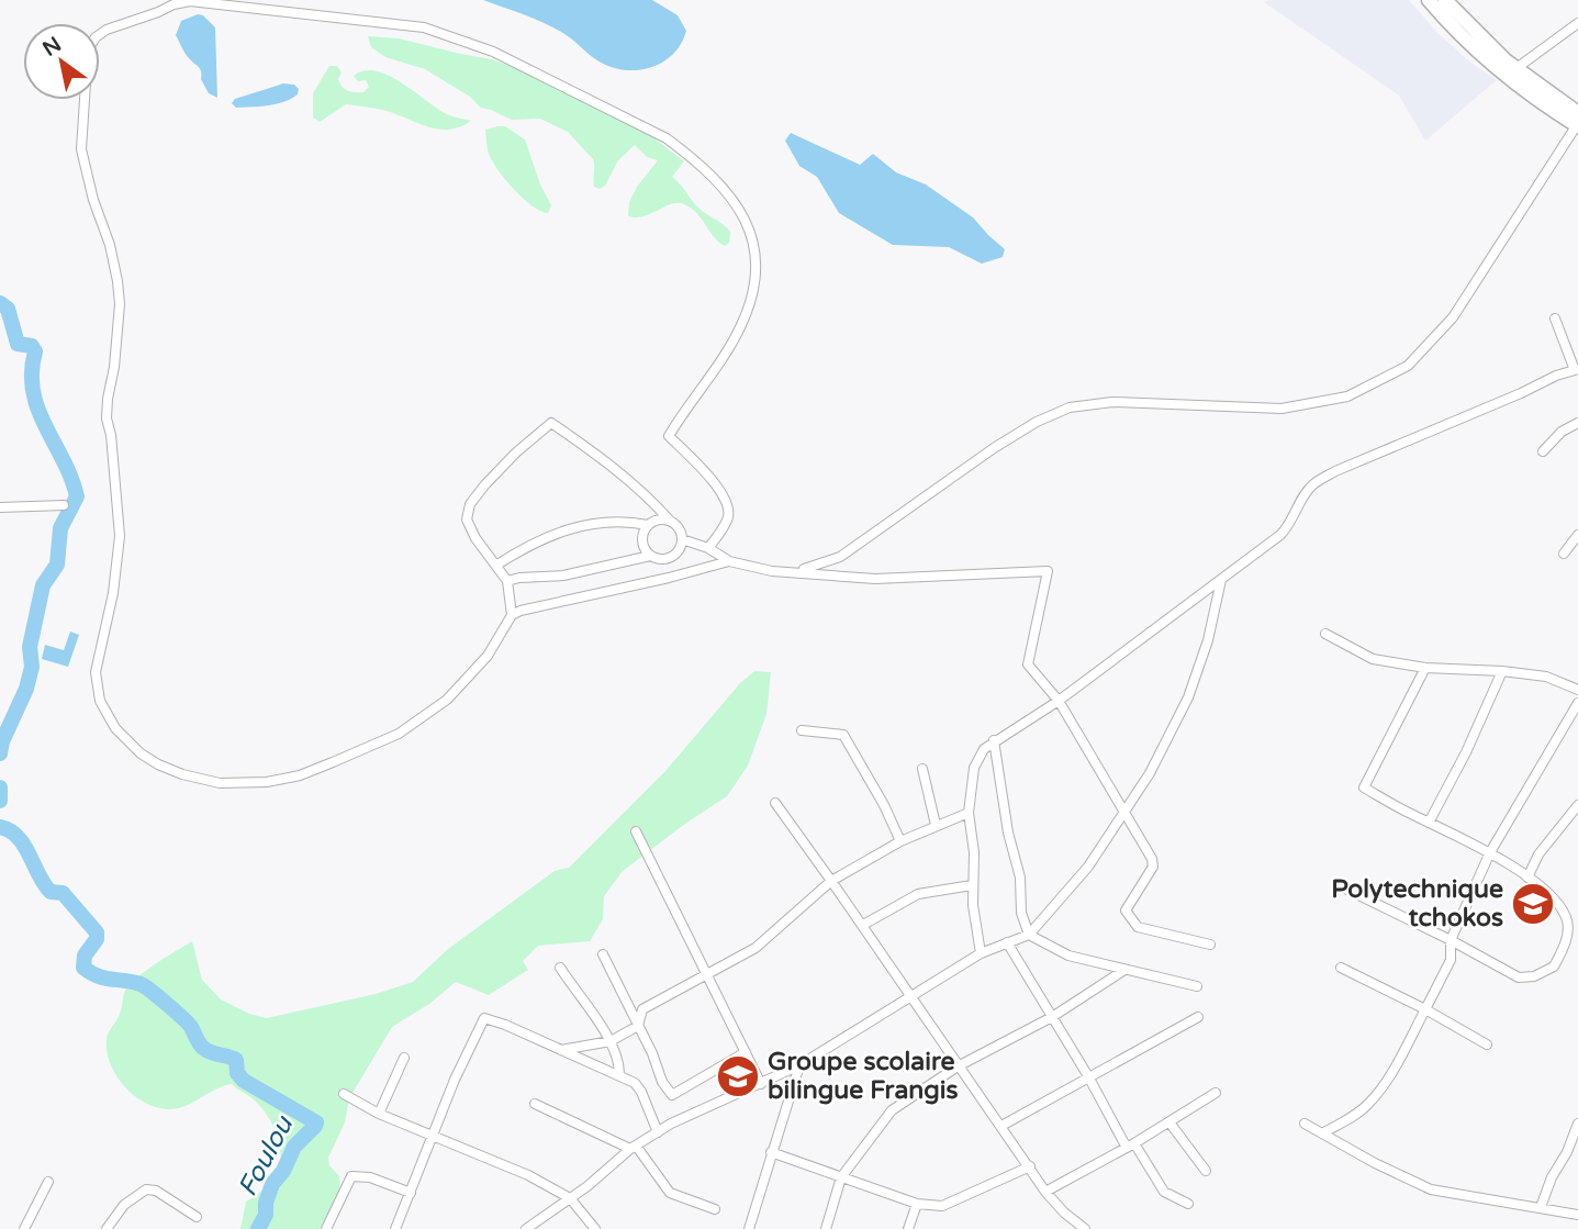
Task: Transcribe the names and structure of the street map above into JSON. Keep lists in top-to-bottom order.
{
  "water": ["Foulou"],
  "places": {
    "school or university": ["Polytechnique tchokos", "Groupe scolaire bilingue Frangis"]
  },
  "north": "top left"
}
